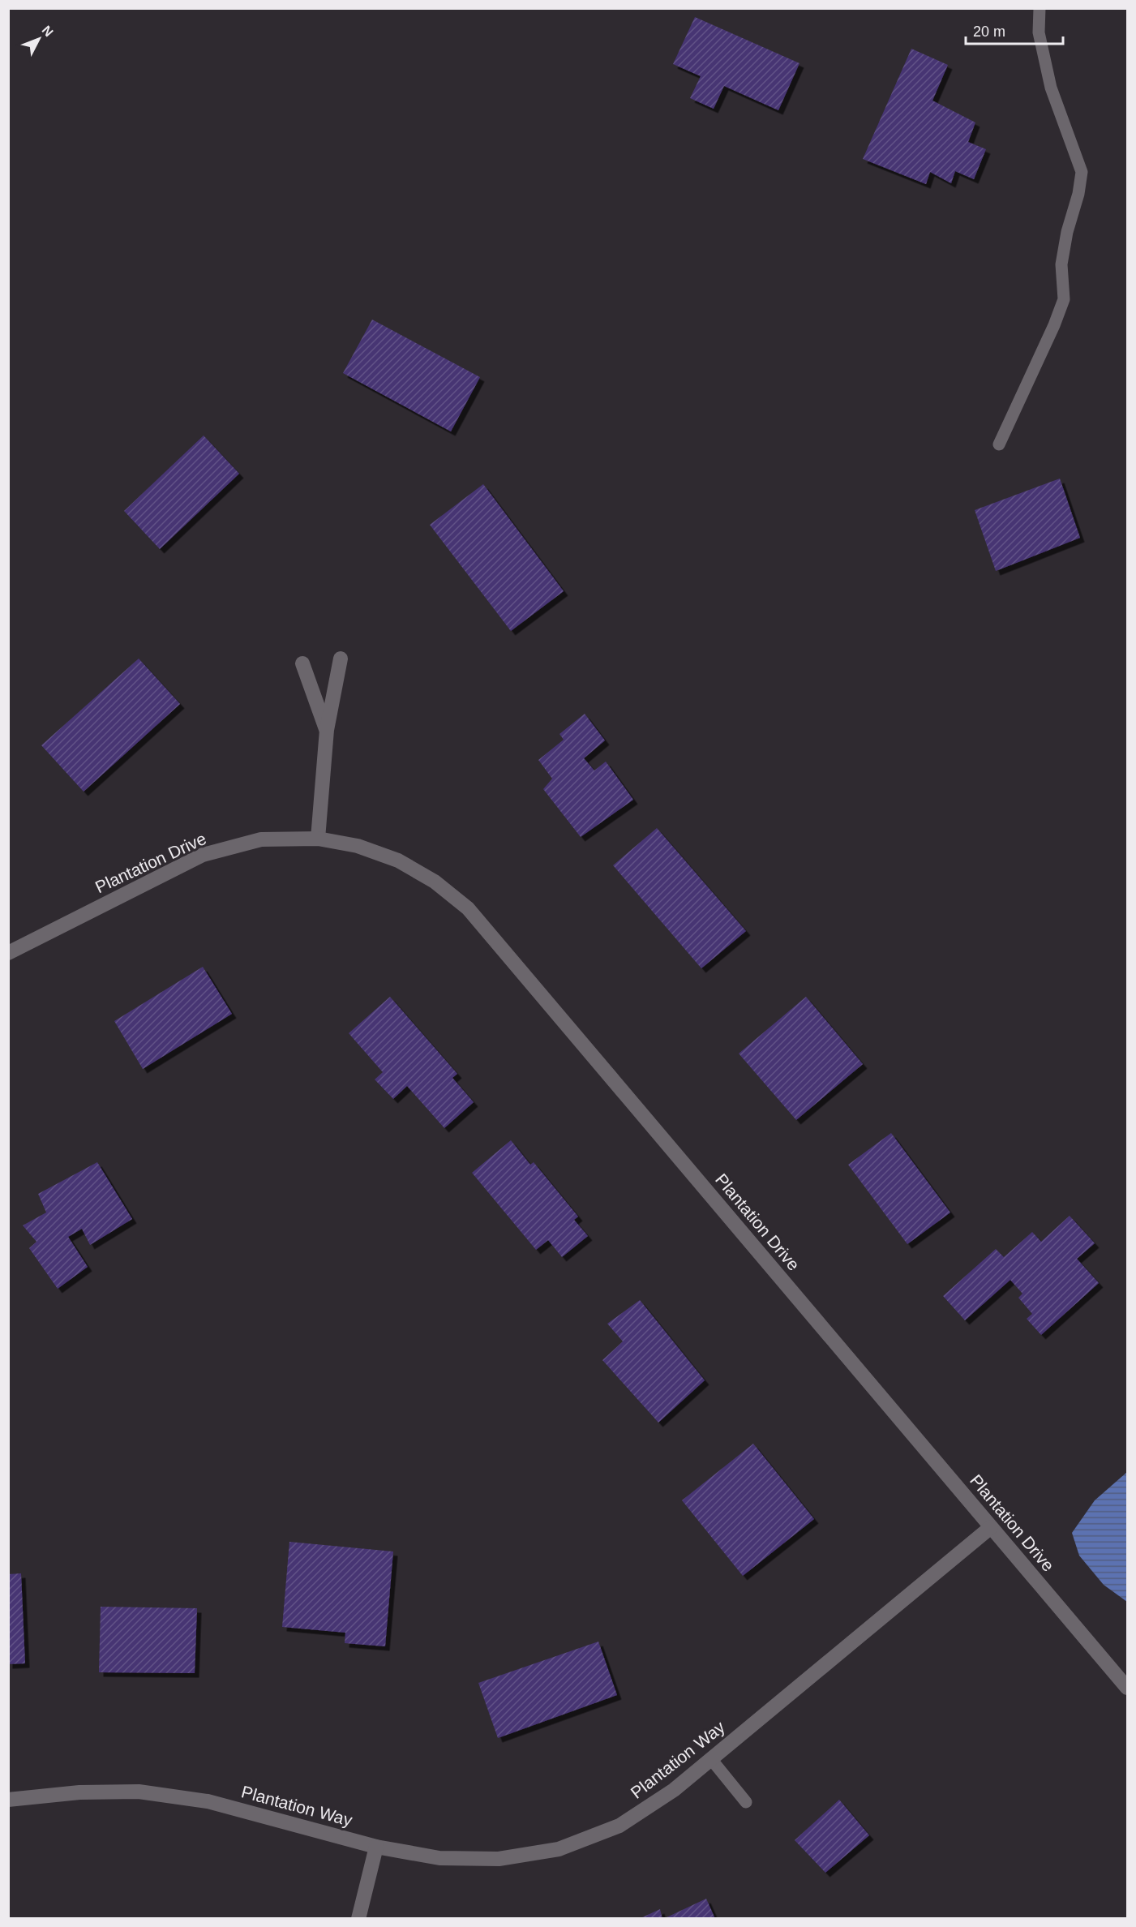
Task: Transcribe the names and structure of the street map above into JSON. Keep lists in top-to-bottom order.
{
  "streets": {
    "street": ["Plantation Drive", "Plantation Way"]
  },
  "crossings": [
    ["Plantation Drive", "Plantation Way"]
  ],
  "scale_bar": "20 m",
  "north": "top right"
}
